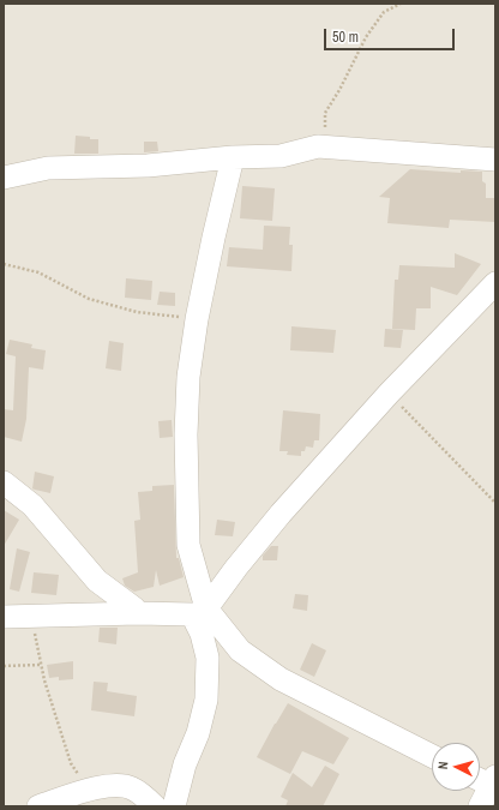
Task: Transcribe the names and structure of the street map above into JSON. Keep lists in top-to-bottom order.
{
  "scale_bar": "50 m",
  "north": "left"
}
